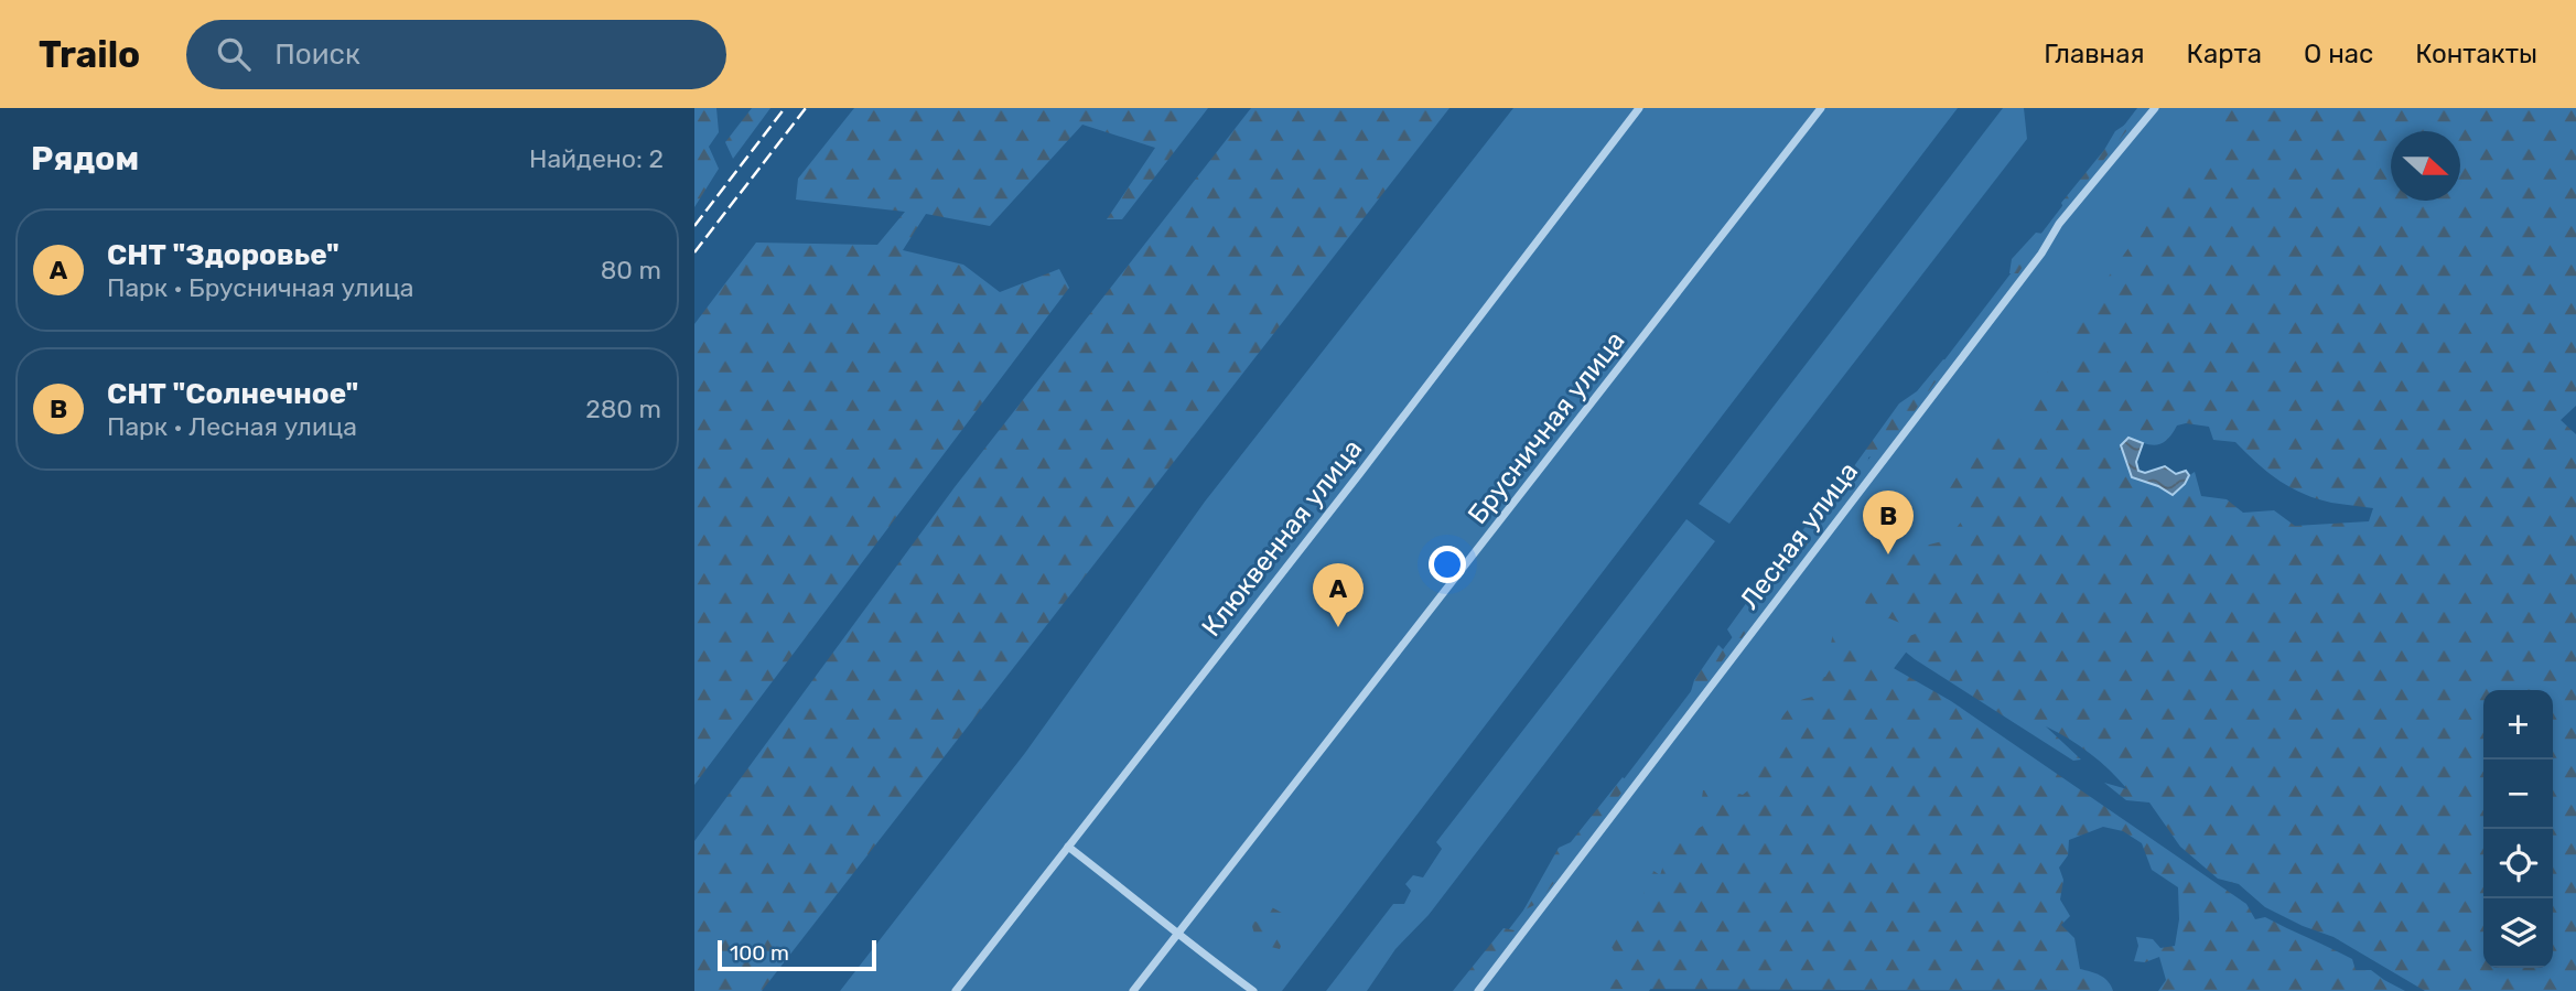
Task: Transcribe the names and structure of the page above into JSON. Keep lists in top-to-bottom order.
{
  "streets": {
    "street": ["Брусничная улица", "Лесная улица", "Клюквенная улица"]
  },
  "scale_bar": "100 m",
  "north": "right",
  "page": {
    "header": "Trailo",
    "search": "Поиск",
    "nav": [
      "Главная",
      "Карта",
      "О нас",
      "Контакты"
    ],
    "heading": ["Рядом", "Найдено: 2"],
    "list": [
      {
        "mark": "A",
        "name": "СНТ \"Здоровье\"",
        "note": "Парк · Брусничная улица",
        "value": "80 m"
      },
      {
        "mark": "B",
        "name": "СНТ \"Солнечное\"",
        "note": "Парк · Лесная улица",
        "value": "280 m"
      }
    ],
    "pins": ["B", "A"],
    "map_buttons": ["+", "−"],
    "scale": "100 m"
  }
}
